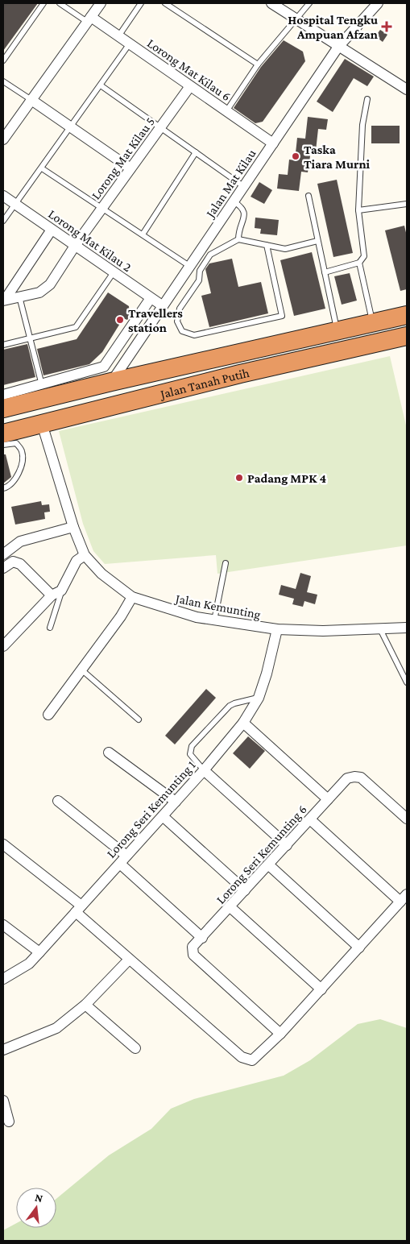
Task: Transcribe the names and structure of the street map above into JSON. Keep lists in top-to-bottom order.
{
  "streets": {
    "highway": ["Jalan Tanah Putih"],
    "street": [
      "Lorong Mat Kilau 6",
      "Lorong Mat Kilau 5",
      "Jalan Mat Kilau",
      "Lorong Mat Kilau 2",
      "Jalan Kemunting",
      "Lorong Seri Kemunting 1",
      "Lorong Seri Kemunting 6"
    ]
  },
  "crossings": [
    ["Lorong Mat Kilau 6", "Lorong Mat Kilau 5"],
    ["Lorong Mat Kilau 6", "Jalan Mat Kilau"],
    ["Lorong Mat Kilau 5", "Lorong Mat Kilau 2"],
    ["Jalan Mat Kilau", "Lorong Mat Kilau 2"],
    ["Jalan Mat Kilau", "Jalan Tanah Putih"],
    ["Jalan Tanah Putih", "Jalan Kemunting"],
    ["Jalan Kemunting", "Lorong Seri Kemunting 1"]
  ],
  "places": {
    "health": ["Hospital Tengku Ampuan Afzan"],
    "other": ["Taska Tiara Murni", "Travellers station", "Padang MPK 4"]
  },
  "north": "top"
}
